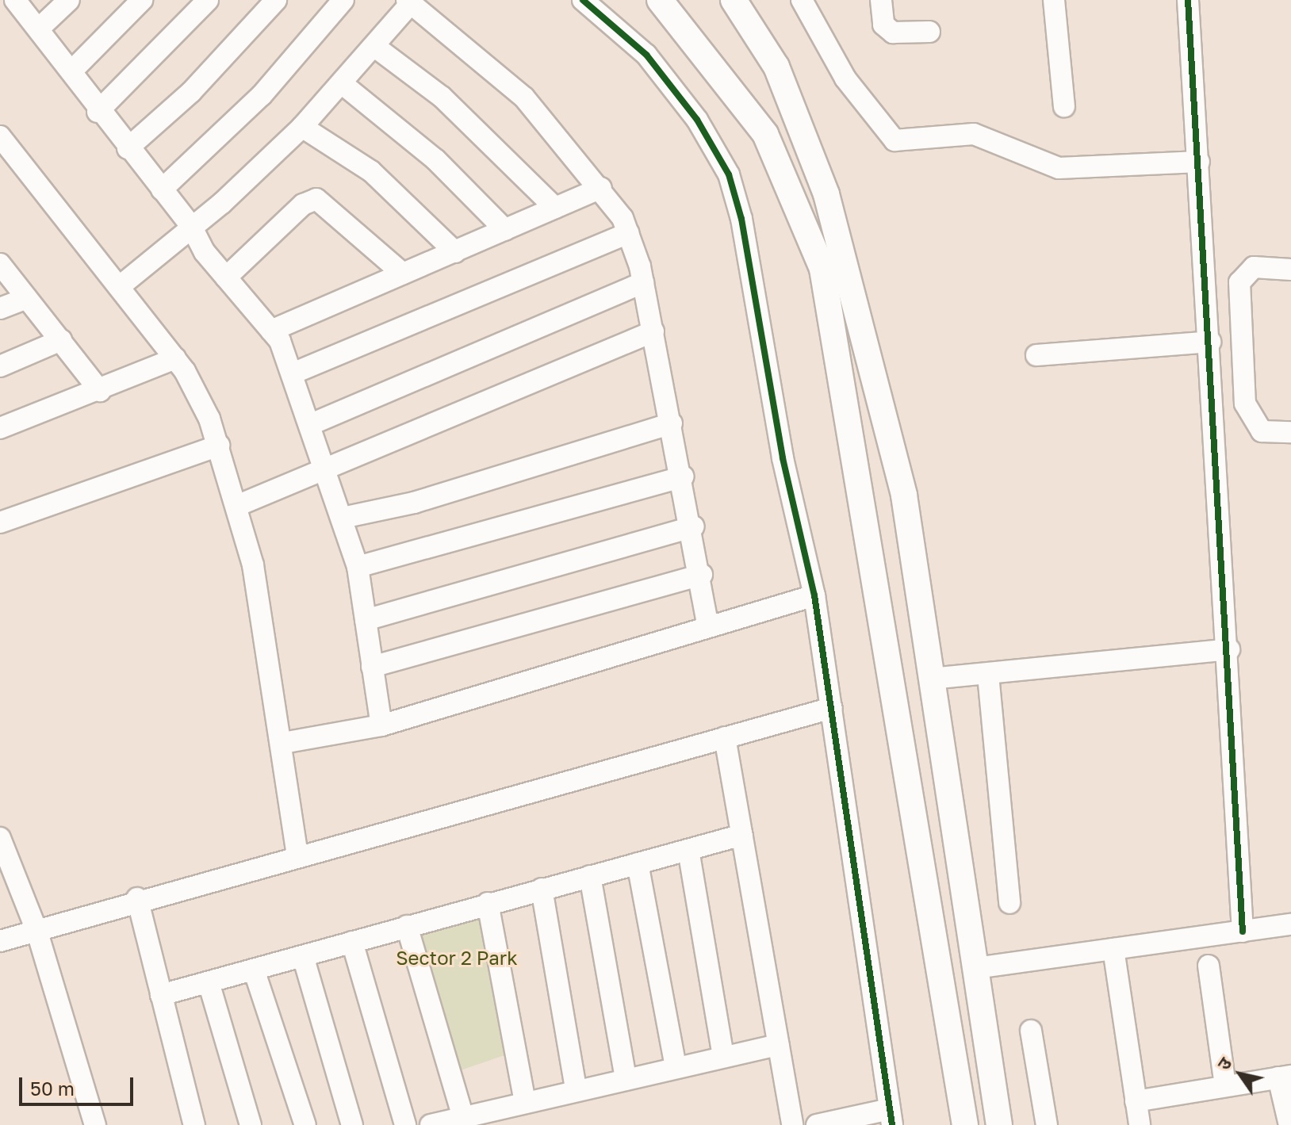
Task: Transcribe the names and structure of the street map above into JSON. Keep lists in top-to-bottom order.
{
  "parks": ["Sector 2 Park"],
  "scale_bar": "50 m",
  "north": "top left"
}
